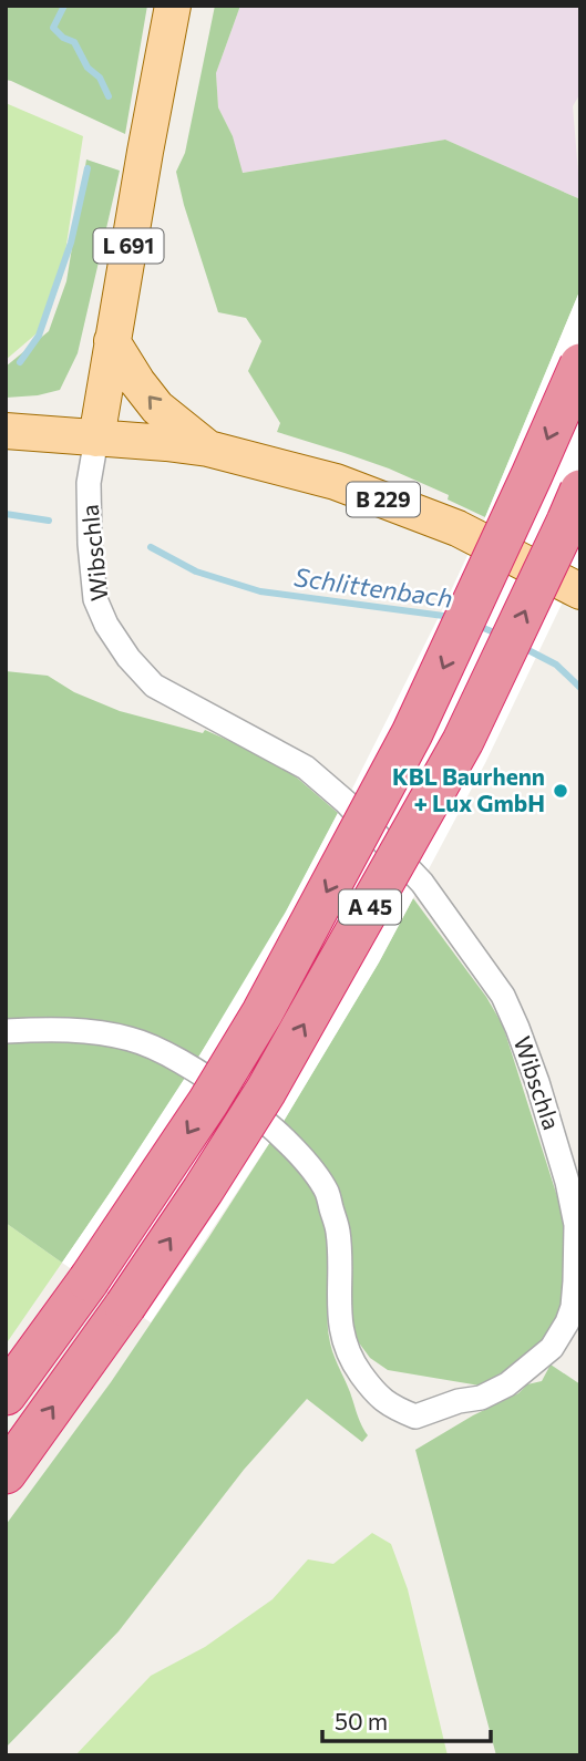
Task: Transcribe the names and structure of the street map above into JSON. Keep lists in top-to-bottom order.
{
  "streets": {
    "highway": ["A 45"],
    "main road": ["L 691", "B 229"],
    "street": ["Wibschla"]
  },
  "crossings": [
    ["L 691", "B 229"],
    ["L 691", "Wibschla"],
    ["B 229", "Wibschla"]
  ],
  "water": ["Schlittenbach"],
  "places": ["KBL Baurhenn + Lux GmbH"],
  "scale_bar": "50 m"
}
